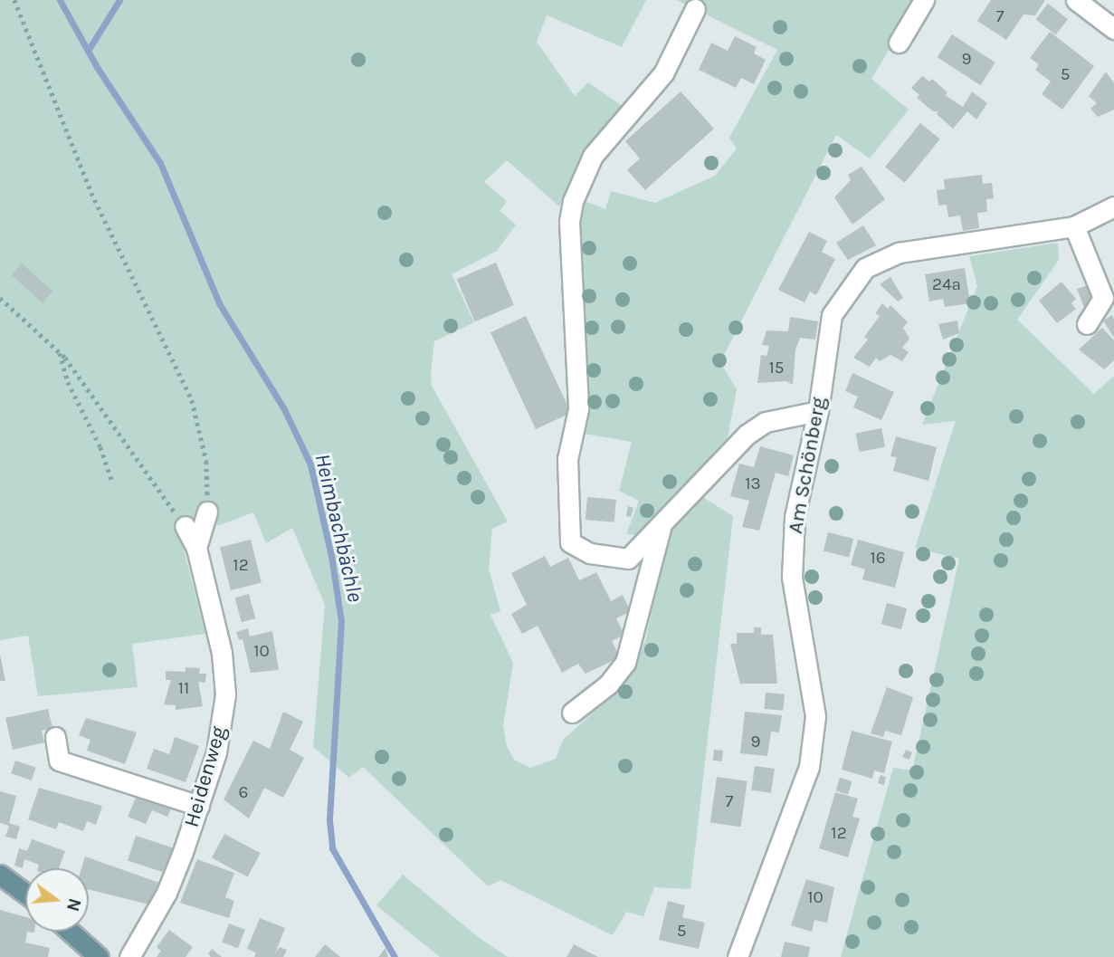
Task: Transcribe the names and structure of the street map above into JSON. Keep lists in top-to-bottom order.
{
  "streets": {
    "street": ["Am Schönberg", "Heidenweg"]
  },
  "water": ["Heimbachbächle"],
  "house_numbers": [
    "7",
    "9",
    "5",
    "24a",
    "15",
    "13",
    "16",
    "12",
    "10",
    "11",
    "9",
    "6",
    "7",
    "12",
    "10",
    "5"
  ],
  "north": "right"
}
